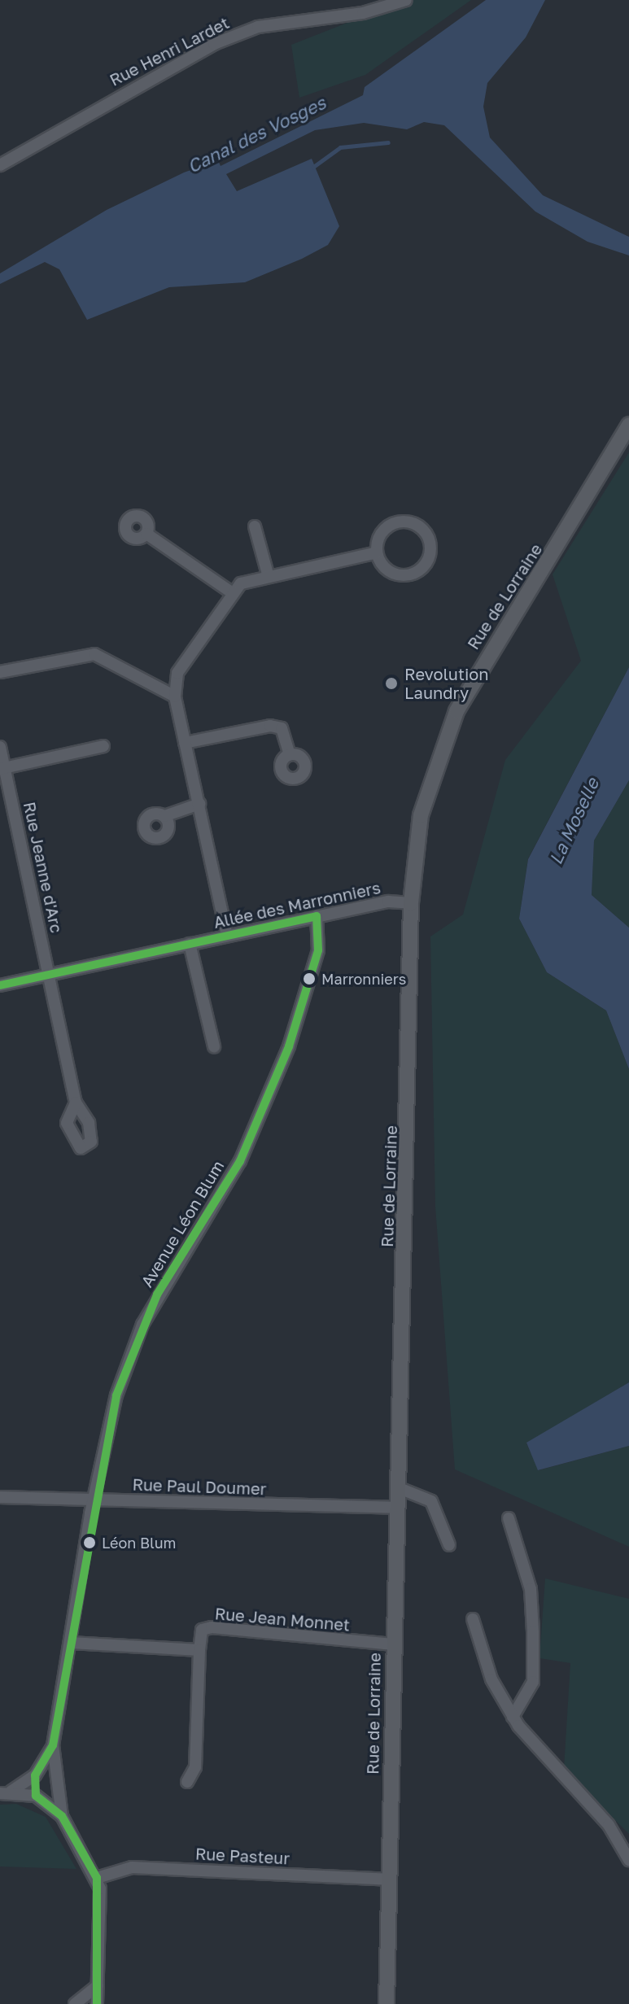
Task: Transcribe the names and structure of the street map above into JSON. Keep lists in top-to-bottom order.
{
  "streets": {
    "main road": ["Rue de Lorraine"],
    "street": [
      "Rue Henri Lardet",
      "Rue Jeanne d'Arc",
      "Allée des Marronniers",
      "Avenue Léon Blum",
      "Rue Paul Doumer",
      "Rue Jean Monnet",
      "Rue Pasteur"
    ]
  },
  "crossings": [
    ["Rue de Lorraine", "Allée des Marronniers"],
    ["Rue de Lorraine", "Rue Paul Doumer"],
    ["Rue de Lorraine", "Rue Jean Monnet"],
    ["Rue de Lorraine", "Rue Pasteur"],
    ["Rue Jeanne d'Arc", "Allée des Marronniers"],
    ["Allée des Marronniers", "Avenue Léon Blum"],
    ["Avenue Léon Blum", "Rue Paul Doumer"]
  ],
  "water": ["Canal des Vosges", "La Moselle"],
  "places": ["Revolution Laundry", "Marronniers", "Léon Blum"]
}
